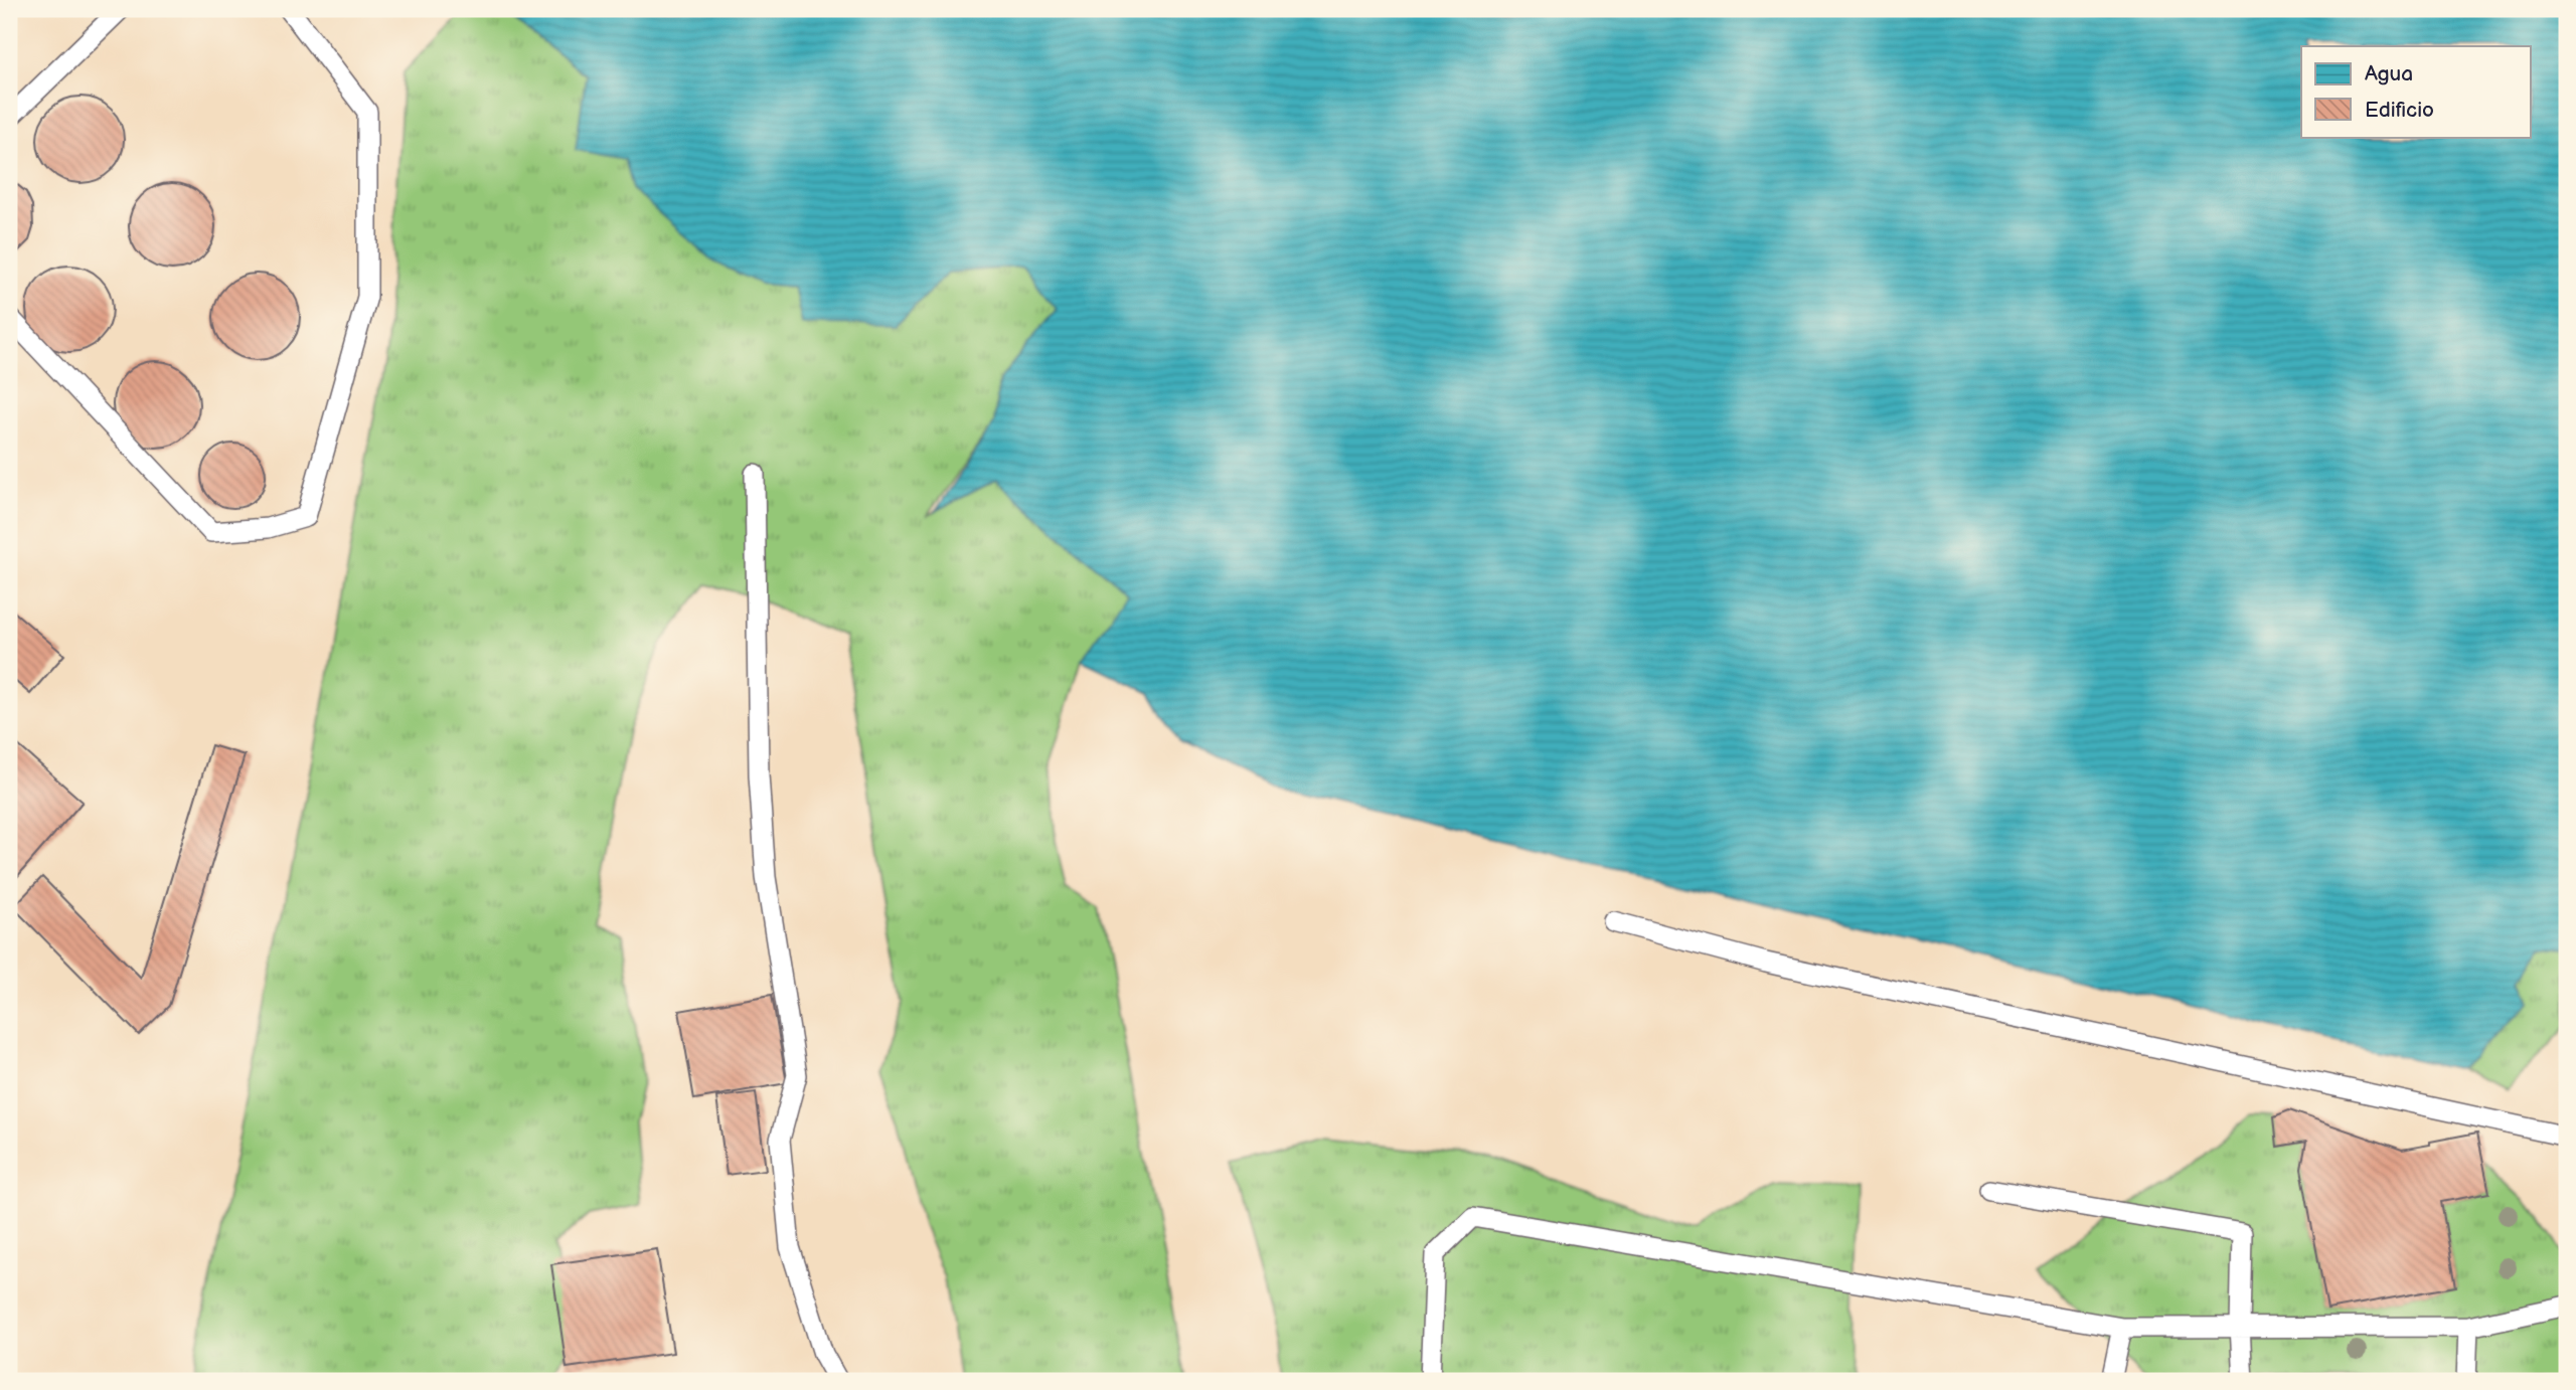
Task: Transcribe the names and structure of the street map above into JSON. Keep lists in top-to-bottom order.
{
  "legend": ["Agua", "Edificio"]
}
